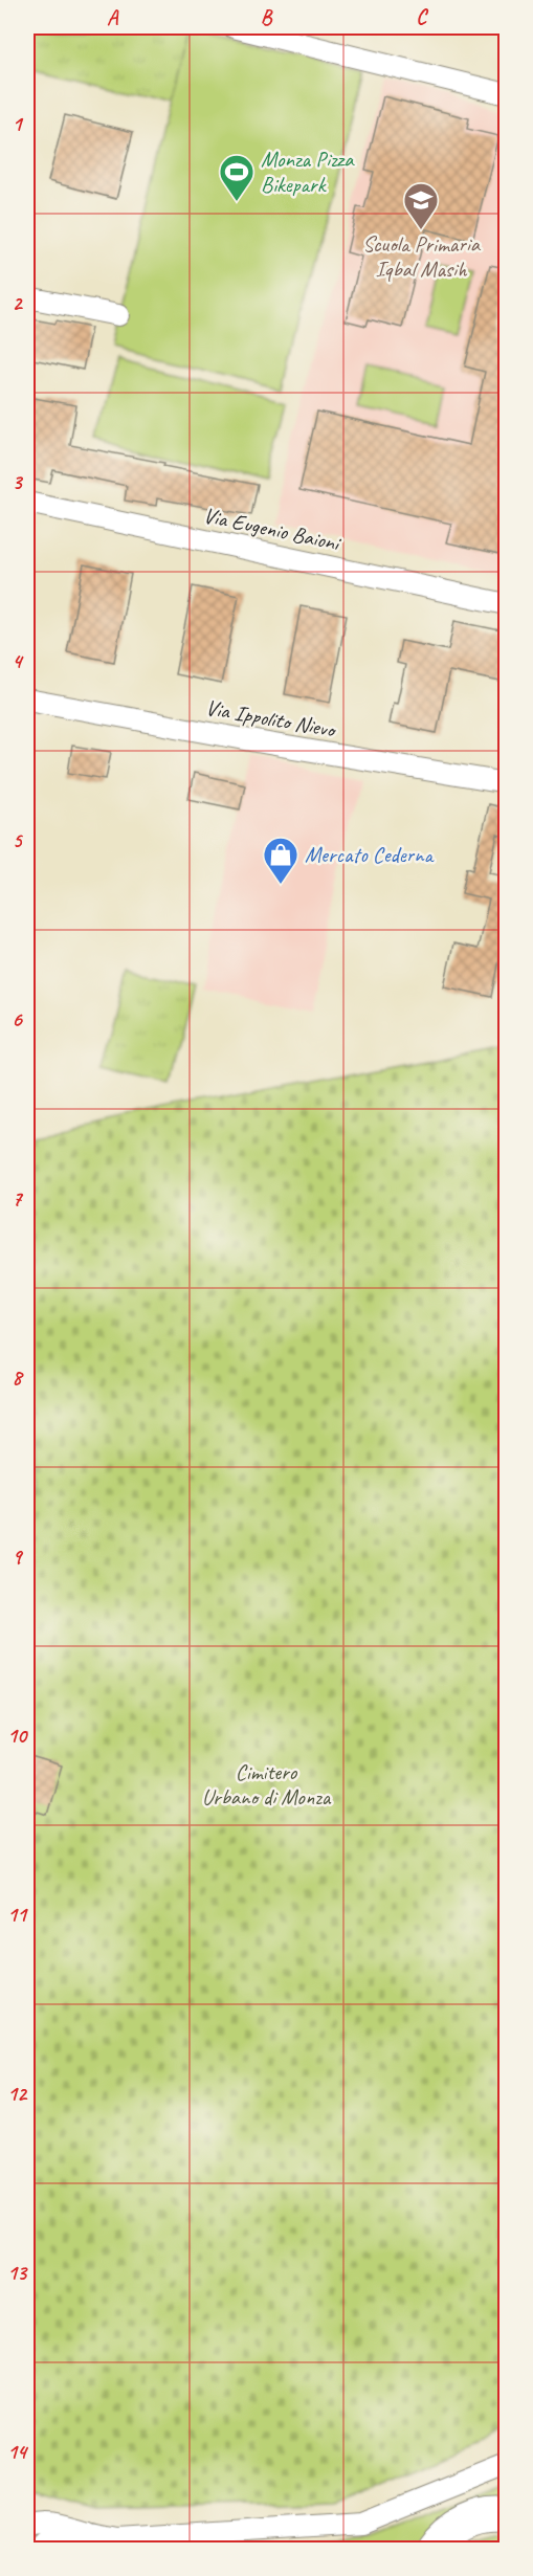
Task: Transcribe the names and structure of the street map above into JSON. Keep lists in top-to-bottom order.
{
  "streets": {
    "street": ["Via Eugenio Baioni", "Via Ippolito Nievo"]
  },
  "parks": ["Cimitero Urbano di Monza"],
  "places": {
    "sports": ["Monza Pizza Bikepark"],
    "school or university": ["Scuola Primaria Iqbal Masih"],
    "shop": ["Mercato Cederna"]
  },
  "grid": {
    "columns": ["A", "B", "C"],
    "rows": [
      "1",
      "2",
      "3",
      "4",
      "5",
      "6",
      "7",
      "8",
      "9",
      "10",
      "11",
      "12",
      "13",
      "14"
    ]
  }
}
